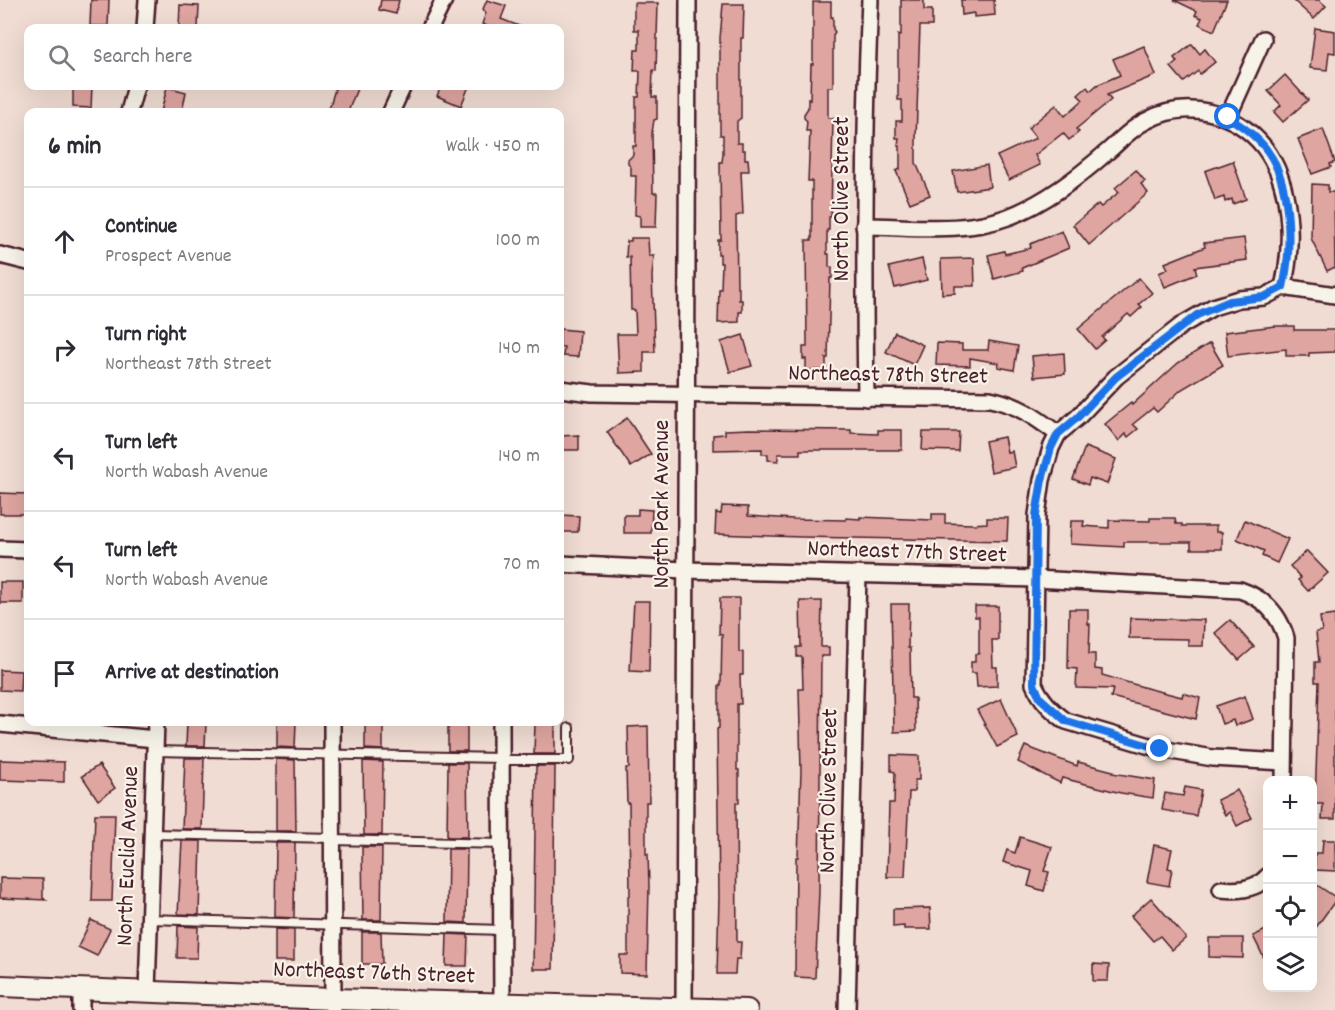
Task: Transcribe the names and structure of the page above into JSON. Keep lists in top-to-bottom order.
{
  "streets": {
    "street": [
      "North Olive Street",
      "Northeast 78th Street",
      "North Park Avenue",
      "Northeast 77th Street",
      "North Euclid Avenue",
      "Northeast 76th Street"
    ]
  },
  "crossings": [
    ["North Olive Street", "Northeast 78th Street"],
    ["North Olive Street", "Northeast 77th Street"],
    ["Northeast 78th Street", "North Park Avenue"],
    ["North Park Avenue", "Northeast 77th Street"],
    ["North Park Avenue", "Northeast 76th Street"],
    ["North Euclid Avenue", "Northeast 76th Street"]
  ],
  "page": {
    "search": "Search here",
    "heading": ["6 min", "Walk · 450 m"],
    "list": [
      ["Continue", "Prospect Avenue", "100 m"],
      ["Turn right", "Northeast 78th Street", "140 m"],
      ["Turn left", "North Wabash Avenue", "140 m"],
      ["Turn left", "North Wabash Avenue", "70 m"],
      "Arrive at destination"
    ],
    "map_buttons": ["+", "−"]
  }
}
